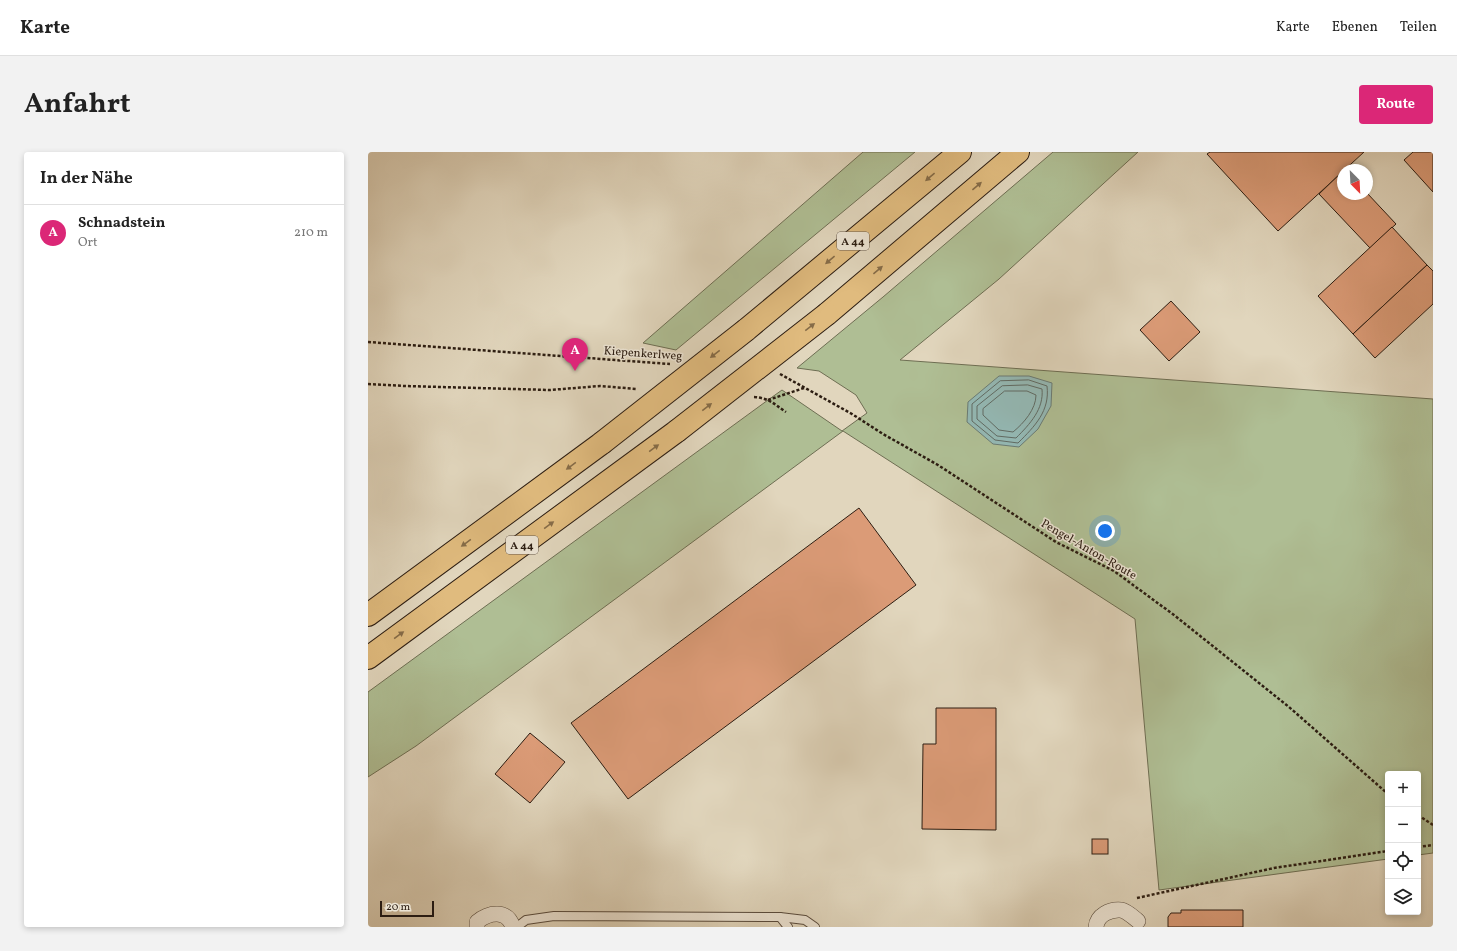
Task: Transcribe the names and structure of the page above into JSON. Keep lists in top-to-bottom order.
{
  "streets": {
    "highway": ["A 44"],
    "path": ["Kiepenkerlweg", "Pengel-Anton-Route"]
  },
  "scale_bar": "20 m",
  "north": "bottom right",
  "page": {
    "header": "Karte",
    "nav": ["Karte", "Ebenen", "Teilen"],
    "title": "Anfahrt",
    "buttons": "Route",
    "heading": "In der Nähe",
    "list": [
      {
        "mark": "A",
        "name": "Schnadstein",
        "note": "Ort",
        "value": "210 m"
      }
    ],
    "pins": "A",
    "map_buttons": ["+", "−"],
    "scale": "20 m"
  }
}
